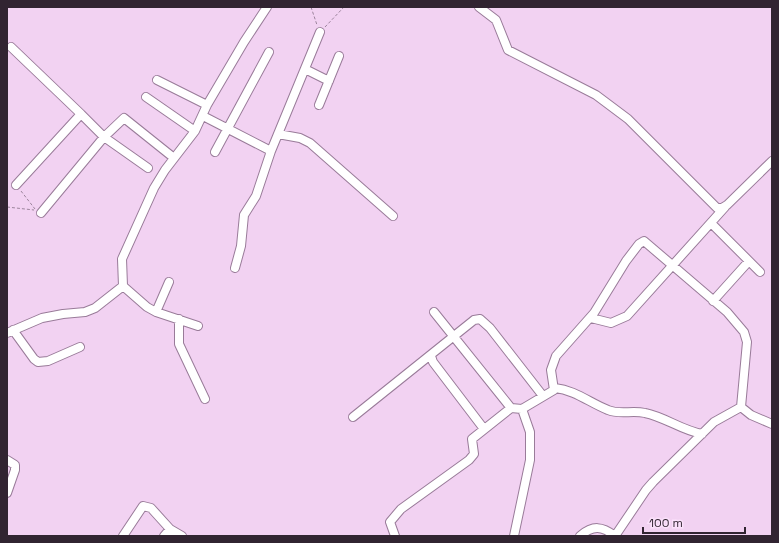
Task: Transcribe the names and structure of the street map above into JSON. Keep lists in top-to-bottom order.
{
  "scale_bar": "100 m"
}
